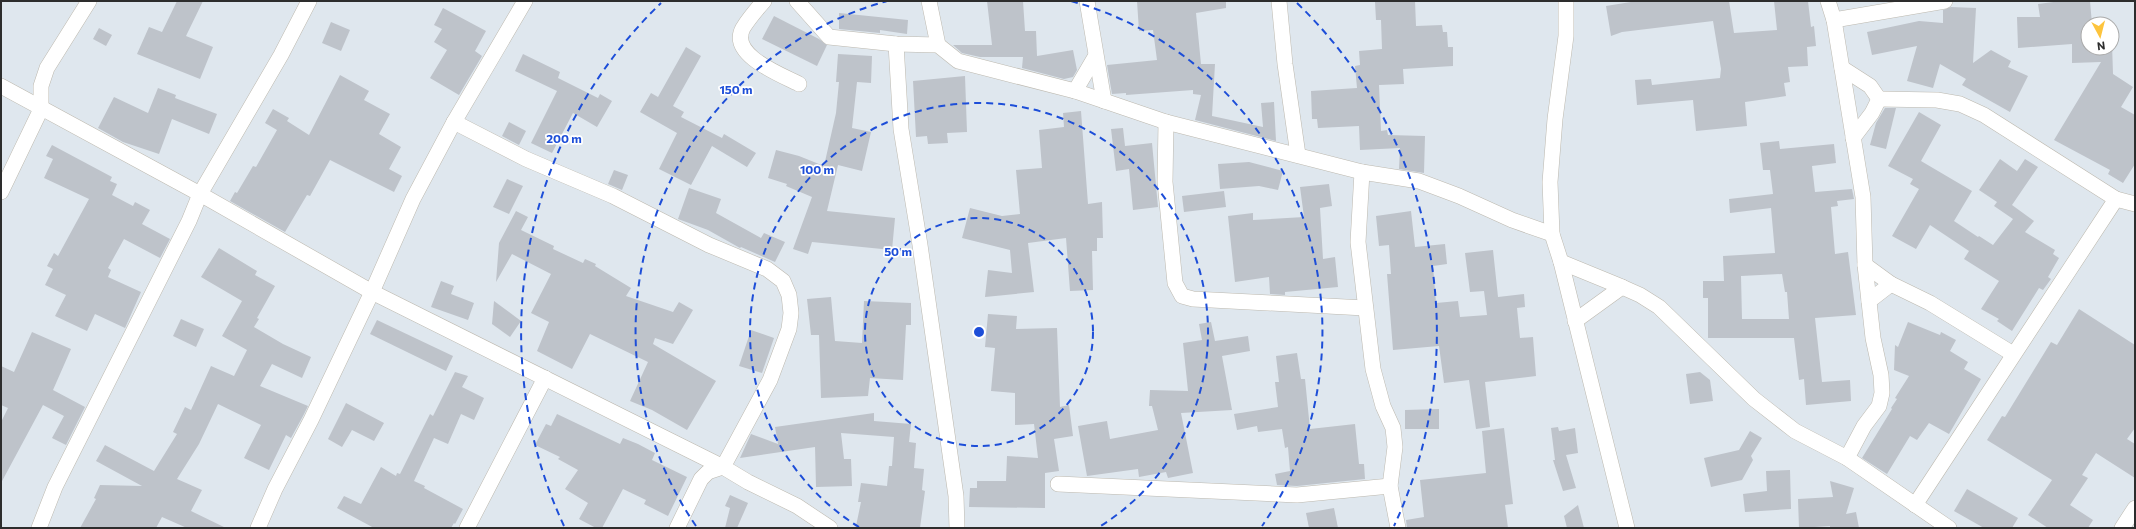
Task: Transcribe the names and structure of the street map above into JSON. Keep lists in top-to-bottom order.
{
  "north": "bottom",
  "rings": [
    "150 m",
    "200 m",
    "100 m",
    "50 m"
  ]
}
